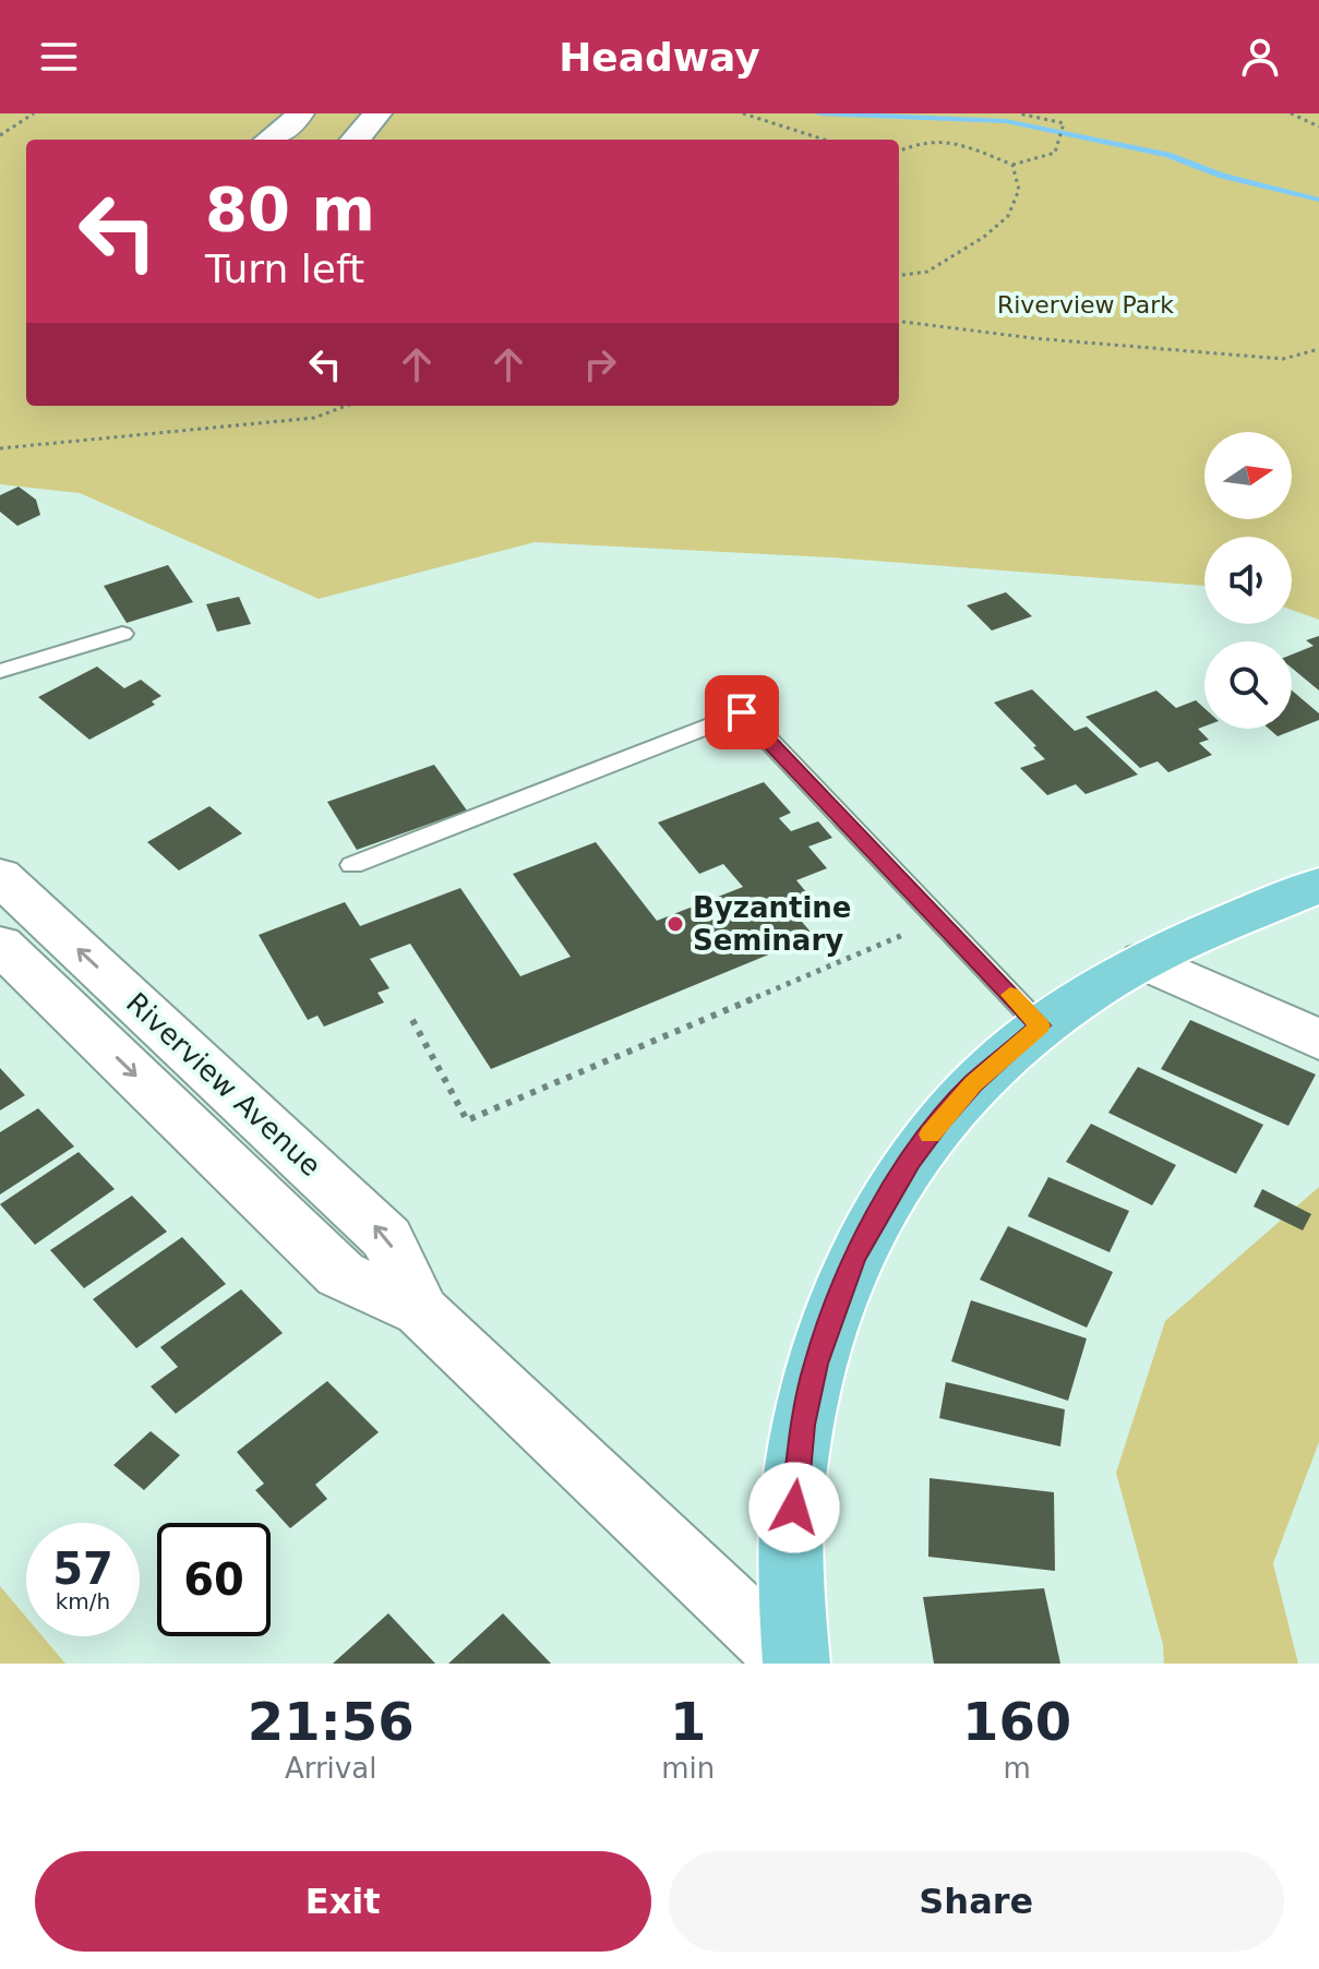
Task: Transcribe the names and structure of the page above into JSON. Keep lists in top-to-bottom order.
{
  "streets": {
    "street": ["Riverview Avenue"]
  },
  "parks": ["Riverview Park"],
  "places": ["Byzantine Seminary"],
  "north": "right",
  "page": {
    "header": "Headway",
    "turn": ["80 m", "Turn left"],
    "speed": "57 km/h",
    "limit": "60",
    "eta": [
      "21:56",
      "Arrival",
      "1",
      "min",
      "160",
      "m"
    ],
    "buttons": ["Exit", "Share"]
  }
}
